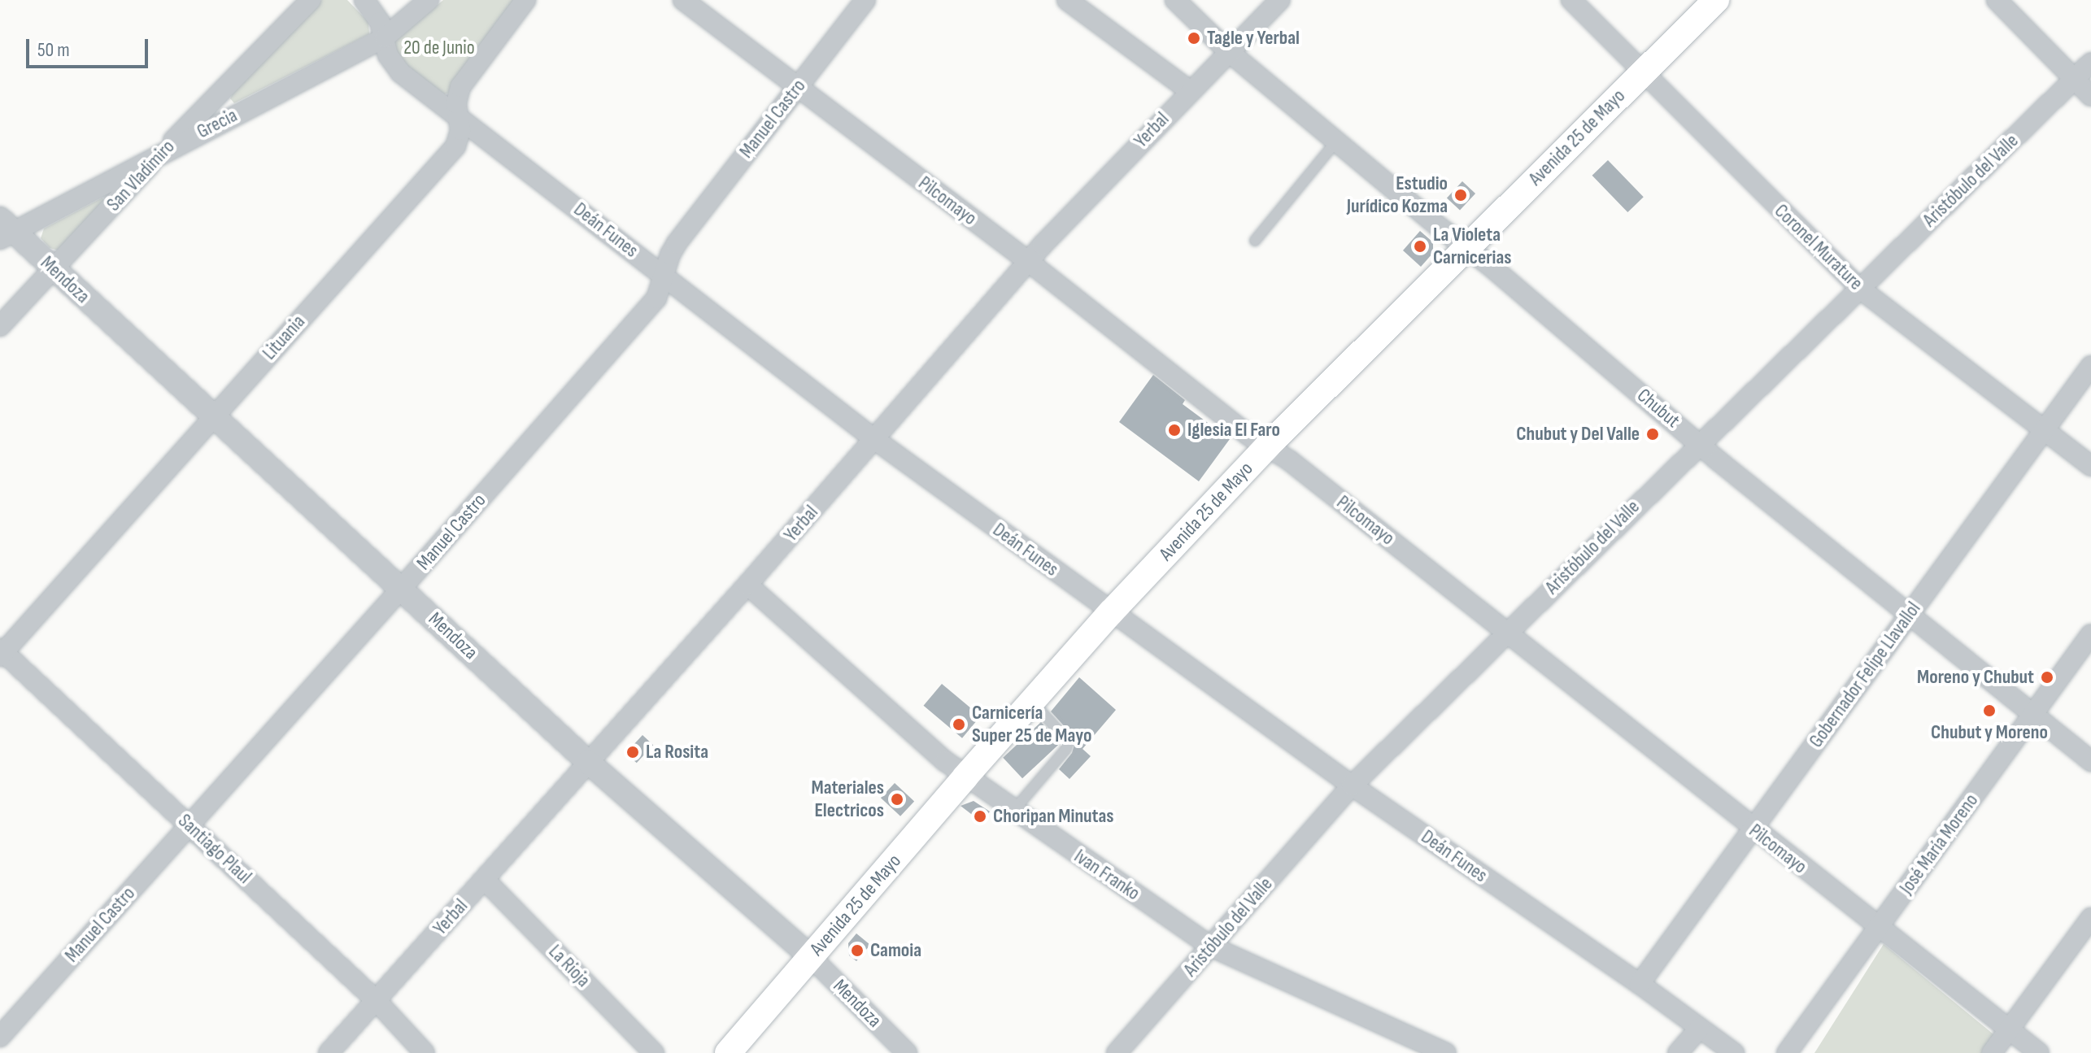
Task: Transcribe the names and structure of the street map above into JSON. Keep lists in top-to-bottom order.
{
  "streets": {
    "main road": ["Avenida 25 de Mayo"],
    "street": [
      "Manuel Castro",
      "Grecia",
      "Yerbal",
      "San Vladimiro",
      "Aristóbulo del Valle",
      "Pilcomayo",
      "Deán Funes",
      "Coronel Murature",
      "Mendoza",
      "Lituania",
      "Chubut",
      "Gobernador Felipe Llavallol",
      "José María Moreno",
      "Santiago Plaul",
      "Ivan Franko",
      "La Rioja"
    ]
  },
  "crossings": [
    ["Manuel Castro", "Pilcomayo"],
    ["Manuel Castro", "Deán Funes"],
    ["Manuel Castro", "Mendoza"],
    ["Manuel Castro", "Santiago Plaul"],
    ["Grecia", "San Vladimiro"],
    ["Grecia", "Deán Funes"],
    ["Grecia", "Mendoza"],
    ["Yerbal", "Pilcomayo"],
    ["Yerbal", "Deán Funes"],
    ["Yerbal", "Mendoza"],
    ["Yerbal", "Chubut"],
    ["Yerbal", "Santiago Plaul"],
    ["Yerbal", "Ivan Franko"],
    ["Yerbal", "La Rioja"],
    ["Avenida 25 de Mayo", "Pilcomayo"],
    ["Avenida 25 de Mayo", "Deán Funes"],
    ["Avenida 25 de Mayo", "Coronel Murature"],
    ["Avenida 25 de Mayo", "Mendoza"],
    ["Avenida 25 de Mayo", "Chubut"],
    ["Avenida 25 de Mayo", "Ivan Franko"],
    ["San Vladimiro", "Mendoza"],
    ["Aristóbulo del Valle", "Pilcomayo"],
    ["Aristóbulo del Valle", "Deán Funes"],
    ["Aristóbulo del Valle", "Coronel Murature"],
    ["Aristóbulo del Valle", "Chubut"],
    ["Aristóbulo del Valle", "Ivan Franko"],
    ["Pilcomayo", "Gobernador Felipe Llavallol"],
    ["Pilcomayo", "José María Moreno"],
    ["Deán Funes", "Lituania"],
    ["Deán Funes", "Gobernador Felipe Llavallol"],
    ["Coronel Murature", "Gobernador Felipe Llavallol"],
    ["Mendoza", "Lituania"],
    ["Lituania", "Santiago Plaul"],
    ["Chubut", "Gobernador Felipe Llavallol"],
    ["Chubut", "José María Moreno"]
  ],
  "parks": ["20 de Junio"],
  "places": [
    "Tagle y Yerbal",
    "Estudio Jurídico Kozma",
    "La Violeta Carnicerias",
    "Iglesia El Faro",
    "Chubut y Del Valle",
    "Moreno y Chubut",
    "Chubut y Moreno",
    "Carnicería Super 25 de Mayo",
    "La Rosita",
    "Materiales Electricos",
    "Choripan Minutas",
    "Camoia"
  ],
  "scale_bar": "50 m"
}
